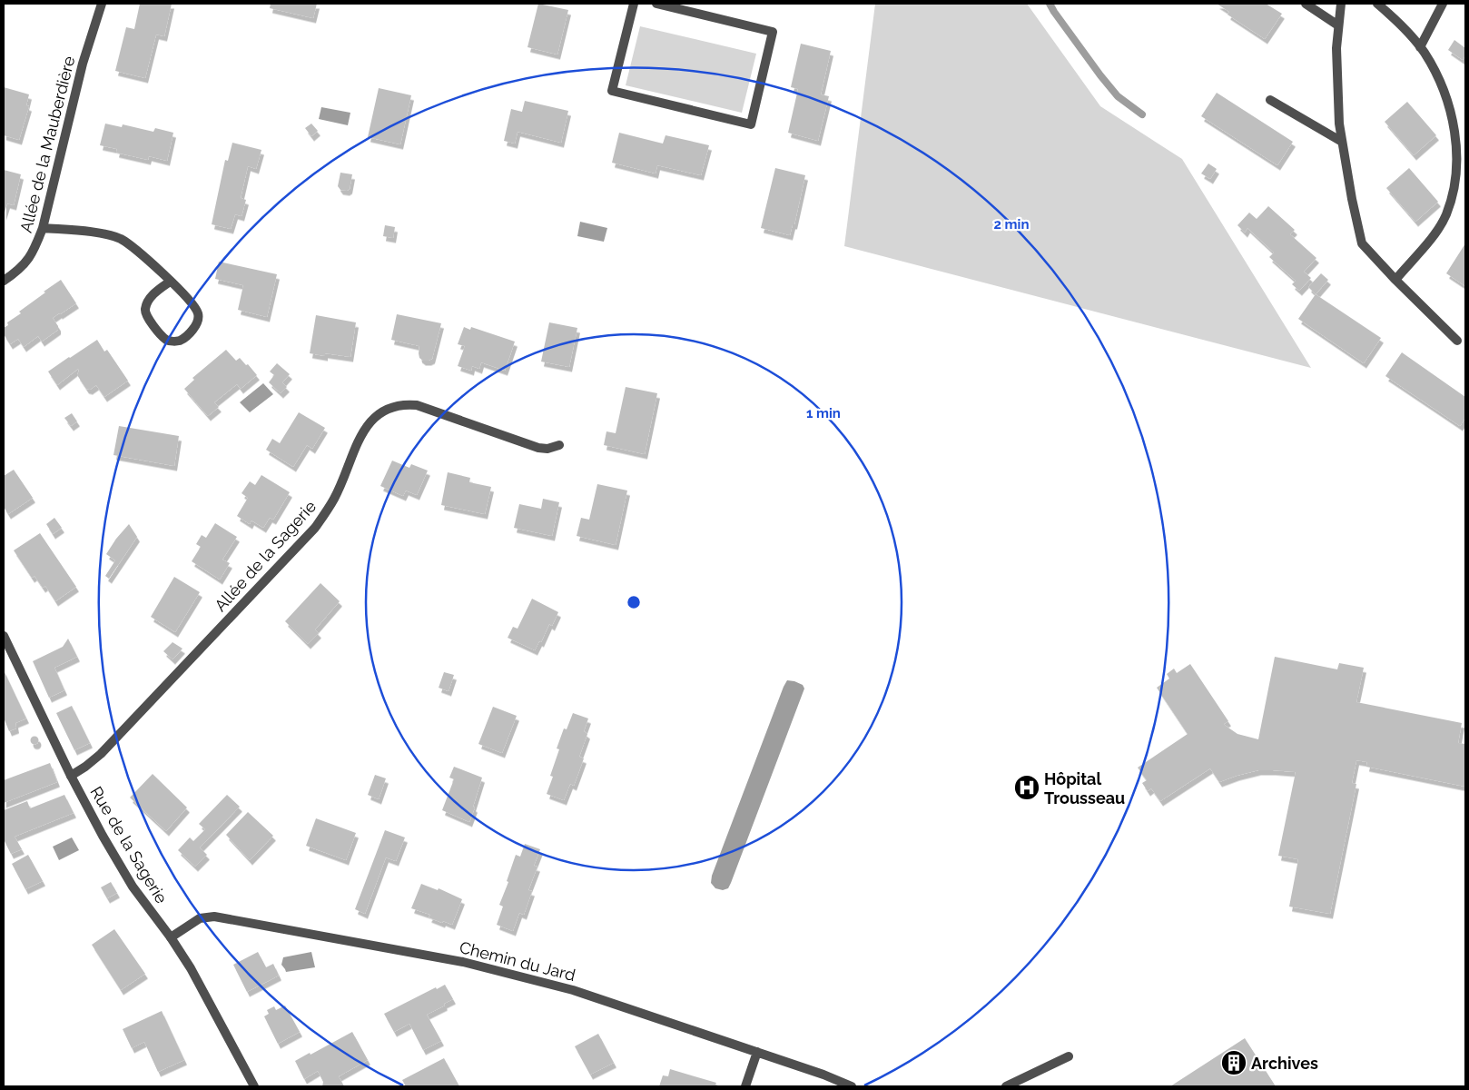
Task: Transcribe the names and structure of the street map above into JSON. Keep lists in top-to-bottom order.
{
  "streets": {
    "street": [
      "Allée de la Mauberdière",
      "Allée de la Sagerie",
      "Rue de la Sagerie",
      "Chemin du Jard"
    ]
  },
  "crossings": [
    ["Allée de la Sagerie", "Rue de la Sagerie"],
    ["Rue de la Sagerie", "Chemin du Jard"]
  ],
  "places": {
    "hospital": ["Hôpital Trousseau"],
    "building": ["Archives"]
  },
  "rings": ["2 min", "1 min"]
}
